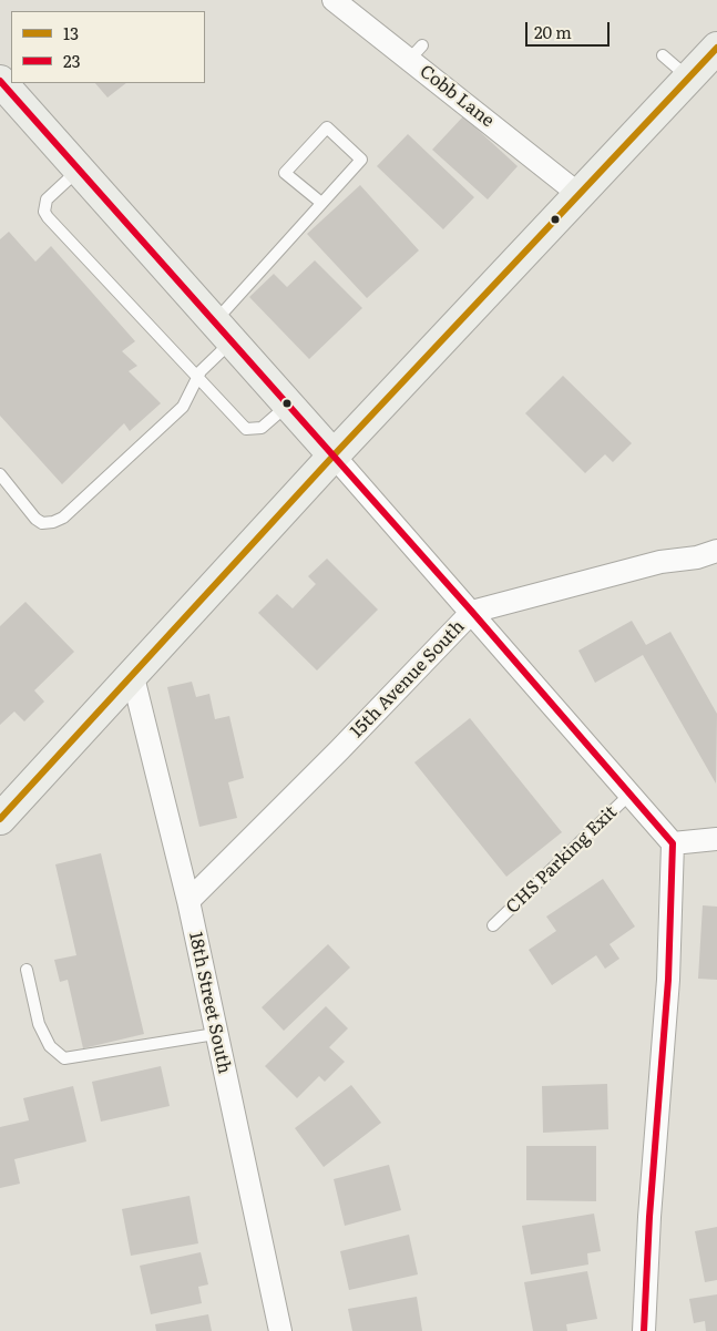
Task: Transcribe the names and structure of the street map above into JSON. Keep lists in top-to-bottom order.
{
  "streets": {
    "street": ["Cobb Lane", "15th Avenue South", "18th Street South"],
    "lane": ["CHS Parking Exit"]
  },
  "crossings": [
    ["15th Avenue South", "18th Street South"]
  ],
  "lines": ["transit line 13", "transit line 23"],
  "legend": ["13", "23"],
  "scale_bar": "20 m"
}
